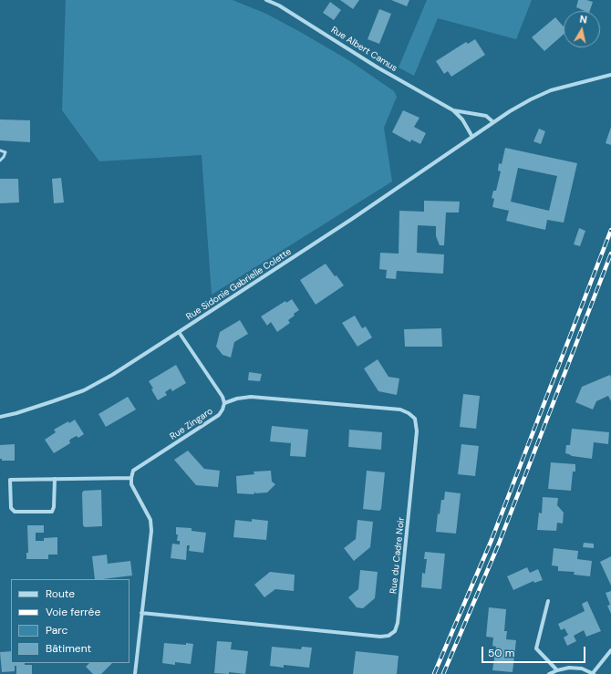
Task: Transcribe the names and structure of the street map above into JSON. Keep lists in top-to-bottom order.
{
  "streets": {
    "street": [
      "Rue Albert Camus",
      "Rue Sidonie Gabrielle Colette",
      "Rue Zingaro",
      "Rue du Cadre Noir"
    ]
  },
  "crossings": [
    ["Rue Albert Camus", "Rue Sidonie Gabrielle Colette"],
    ["Rue Zingaro", "Rue du Cadre Noir"]
  ],
  "legend": [
    "Route",
    "Voie ferrée",
    "Parc",
    "Bâtiment"
  ],
  "scale_bar": "50 m",
  "north": "top"
}
